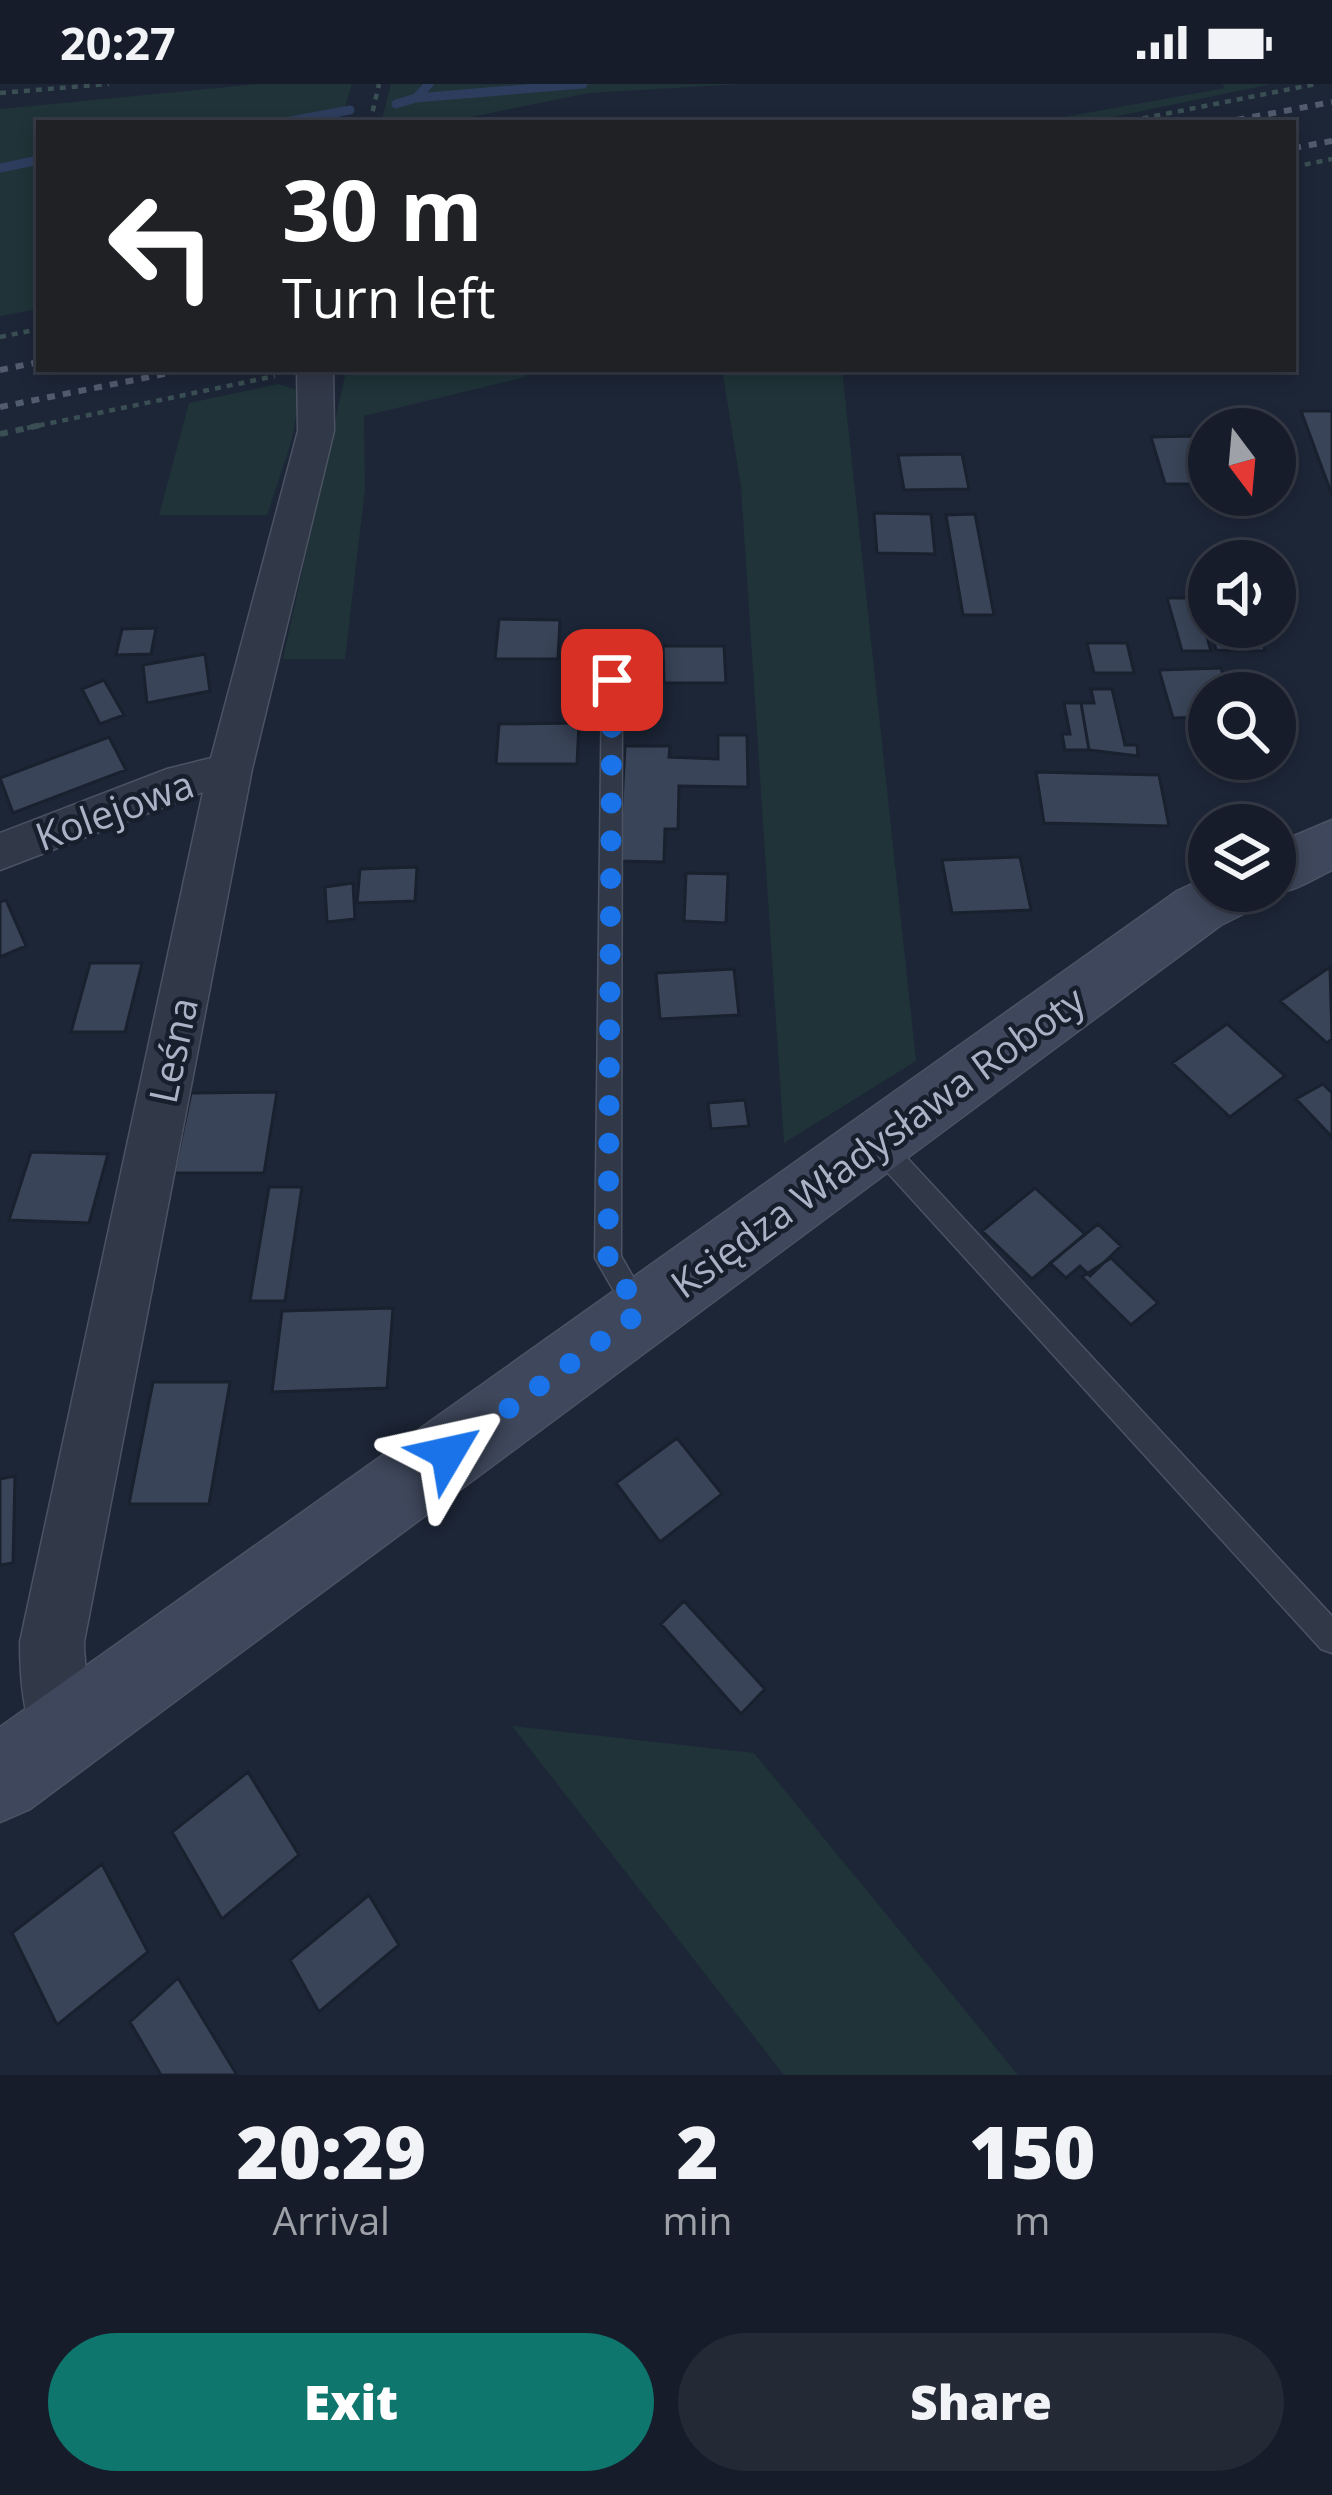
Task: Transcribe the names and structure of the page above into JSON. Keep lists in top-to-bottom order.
{
  "streets": {
    "main road": ["Księdza Władysława Roboty"],
    "street": ["Kolejowa", "Leśna"]
  },
  "crossings": [
    ["Kolejowa", "Leśna"],
    ["Leśna", "Księdza Władysława Roboty"]
  ],
  "north": "bottom",
  "page": {
    "status": "20:27",
    "turn": ["30 m", "Turn left"],
    "eta": [
      "20:29",
      "Arrival",
      "2",
      "min",
      "150",
      "m"
    ],
    "buttons": ["Exit", "Share"]
  }
}
